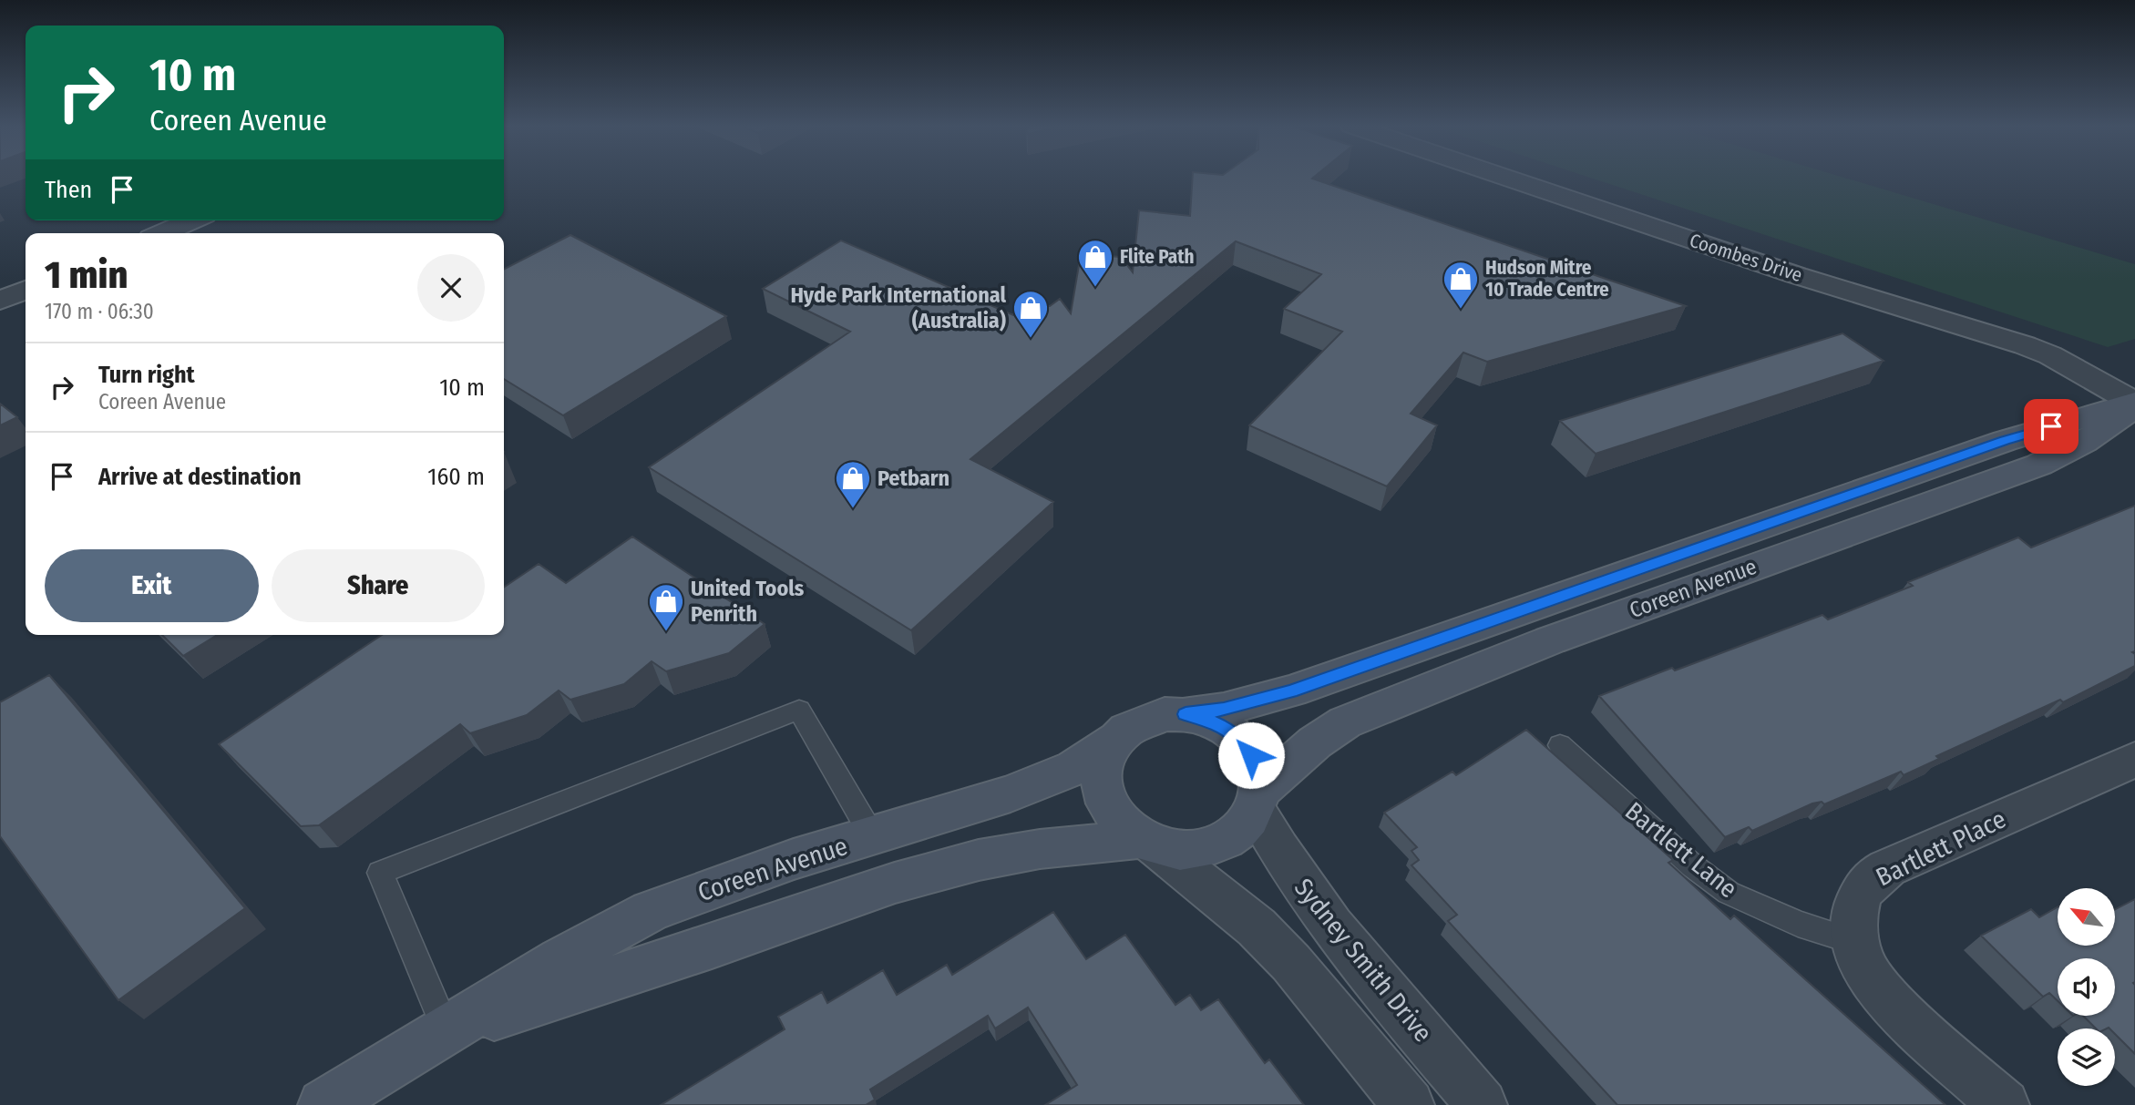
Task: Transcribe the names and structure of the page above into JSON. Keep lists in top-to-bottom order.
{
  "streets": {
    "street": [
      "Coombes Drive",
      "Coreen Avenue",
      "Bartlett Place",
      "Sydney Smith Drive"
    ],
    "lane": ["Bartlett Lane"]
  },
  "crossings": [
    ["Coombes Drive", "Coreen Avenue"],
    ["Coreen Avenue", "Sydney Smith Drive"],
    ["Bartlett Place", "Bartlett Lane"]
  ],
  "places": {
    "shop": [
      "Flite Path",
      "Hudson Mitre 10 Trade Centre",
      "Hyde Park International (Australia)",
      "Petbarn",
      "United Tools Penrith"
    ]
  },
  "north": "top left",
  "page": {
    "turn": ["10 m", "Coreen Avenue"],
    "then": "Then",
    "heading": ["1 min", "170 m · 06:30"],
    "list": [
      {
        "name": "Turn right",
        "note": "Coreen Avenue",
        "value": "10 m"
      },
      {
        "name": "Arrive at destination",
        "value": "160 m"
      }
    ],
    "buttons": ["Exit", "Share"]
  }
}
